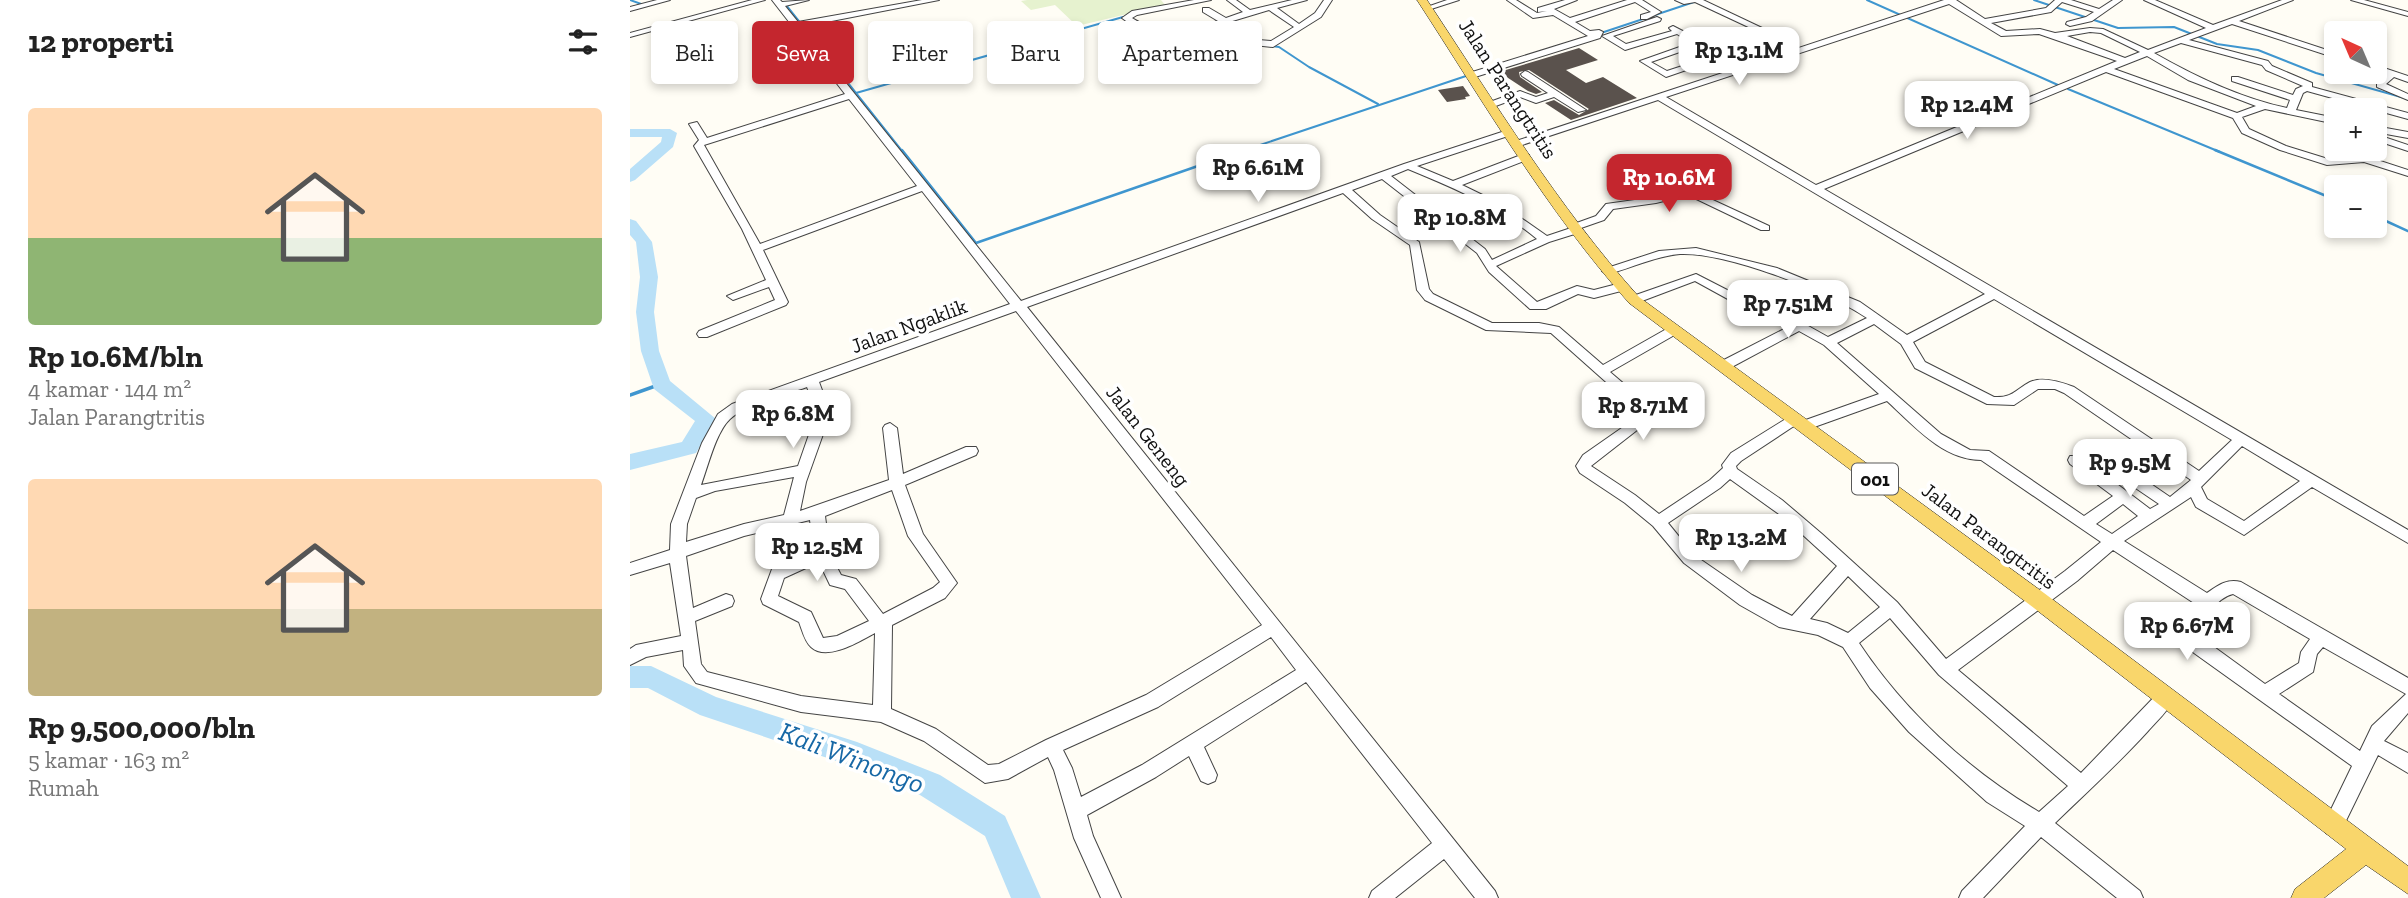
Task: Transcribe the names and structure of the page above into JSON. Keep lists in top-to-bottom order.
{
  "streets": {
    "main road": ["Jalan Parangtritis", "001"],
    "street": ["Jalan Ngaklik", "Jalan Geneng"]
  },
  "crossings": [
    ["Jalan Parangtritis", "Jalan Ngaklik"],
    ["Jalan Ngaklik", "Jalan Geneng"]
  ],
  "water": ["Kali Winongo"],
  "north": "top left",
  "page": {
    "heading": "12 properti",
    "map_buttons": ["+", "−"],
    "chip": [
      "Beli",
      "Sewa",
      "Filter",
      "Baru",
      "Apartemen"
    ],
    "price": [
      "Rp 13.1M",
      "Rp 12.4M",
      "Rp 6.61M",
      "Rp 10.6M",
      "Rp 10.8M",
      "Rp 7.51M",
      "Rp 8.71M",
      "Rp 6.8M",
      "Rp 9.5M",
      "Rp 13.2M",
      "Rp 12.5M",
      "Rp 6.67M"
    ],
    "list": [
      {
        "name": "Rp 10.6M/bln",
        "note": "4 kamar · 144 m² · Jalan Parangtritis"
      },
      {
        "name": "Rp 9,500,000/bln",
        "note": "5 kamar · 163 m² · Rumah"
      }
    ]
  }
}
